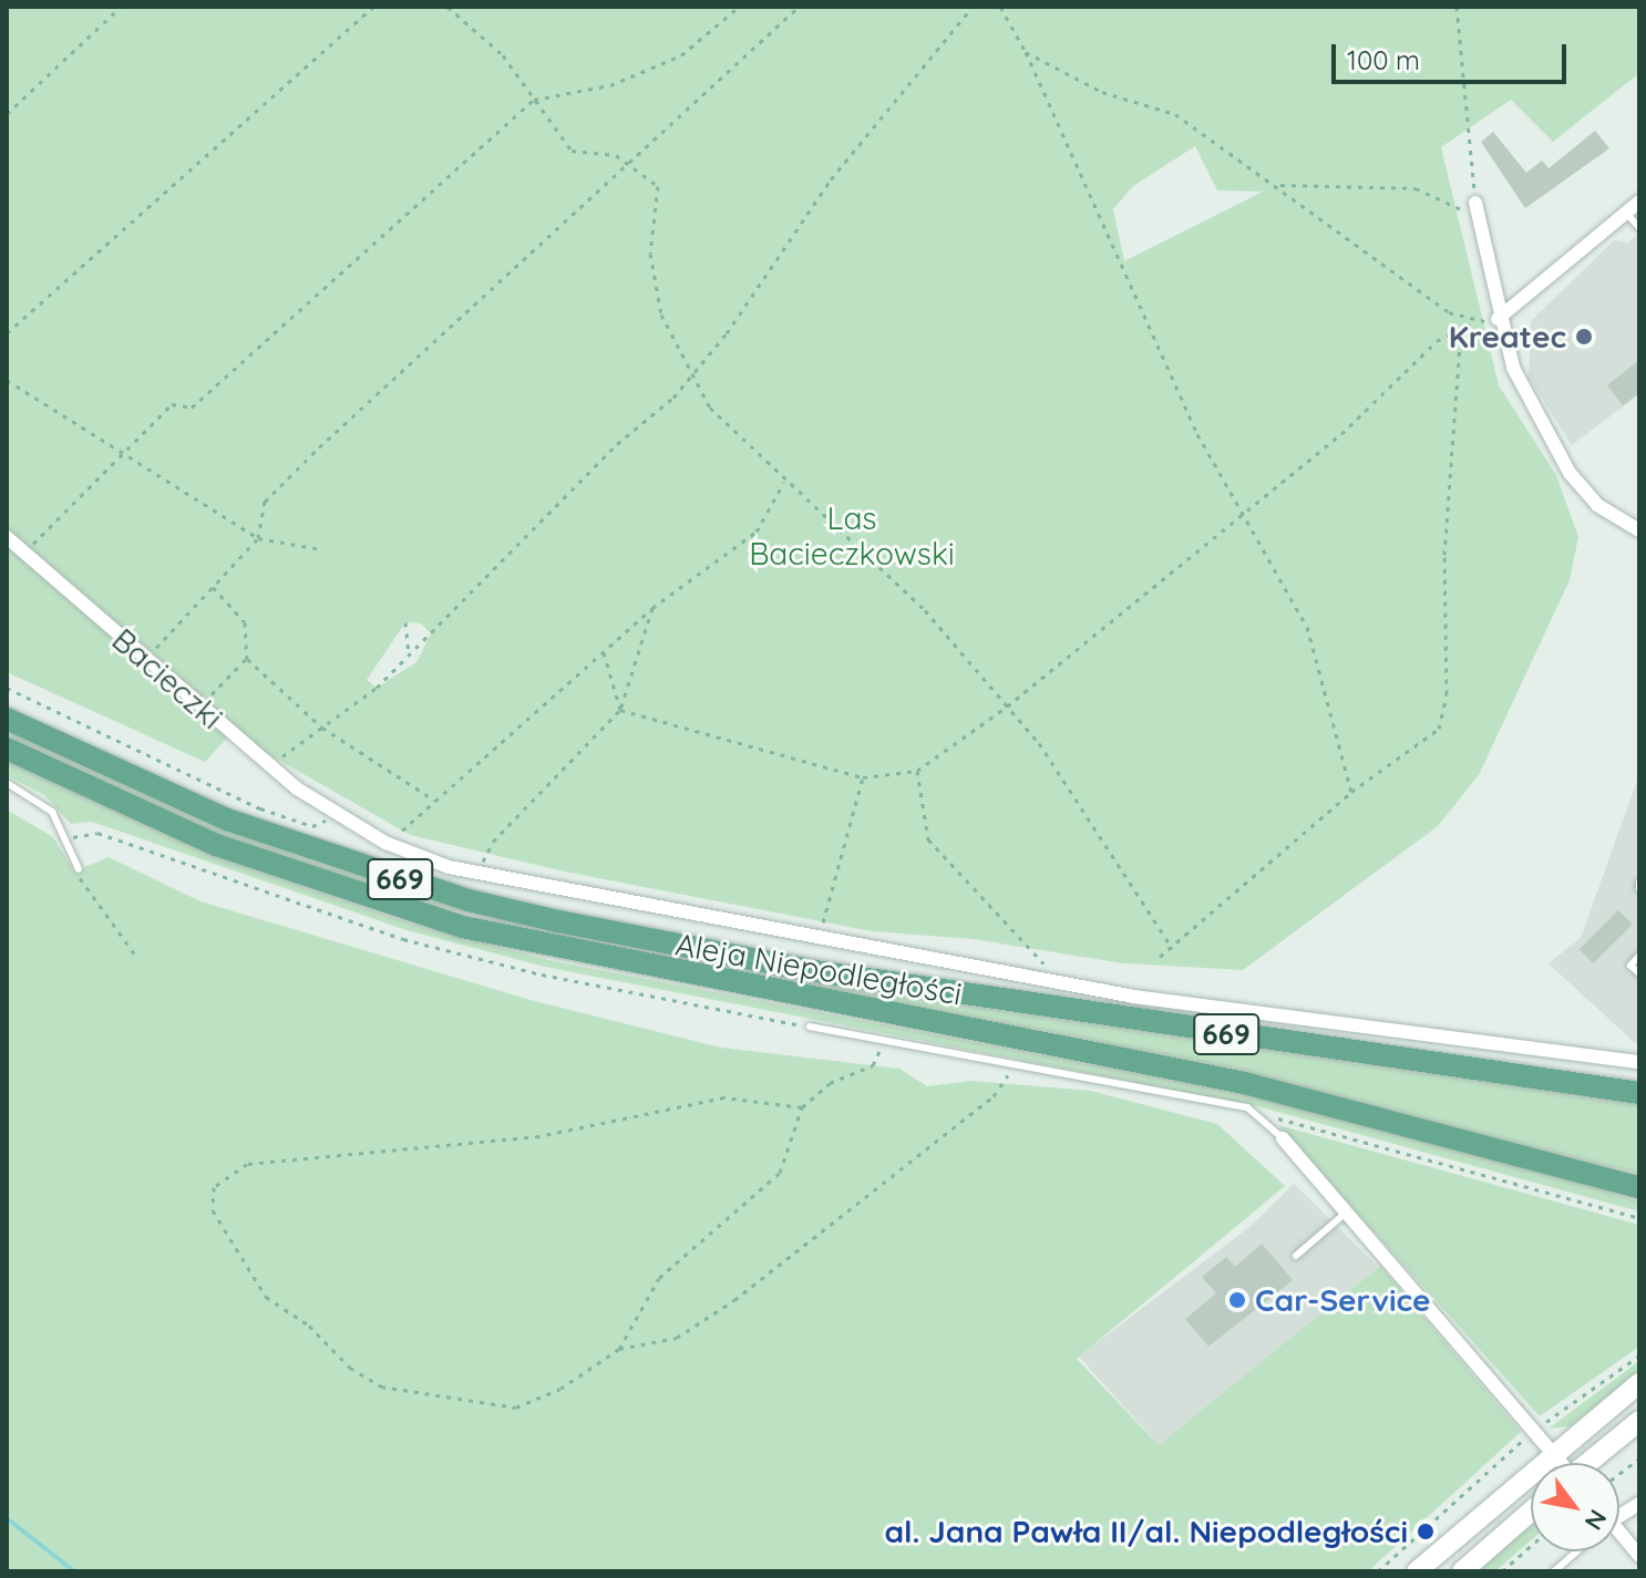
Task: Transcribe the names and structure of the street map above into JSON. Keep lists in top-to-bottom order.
{
  "streets": {
    "main road": ["669", "Aleja Niepodległości"],
    "street": ["Bacieczki"]
  },
  "parks": ["Las Bacieczkowski"],
  "places": ["Kreatec", "Car-Service", "al. Jana Pawła II/al. Niepodległości"],
  "scale_bar": "100 m",
  "north": "bottom right"
}
